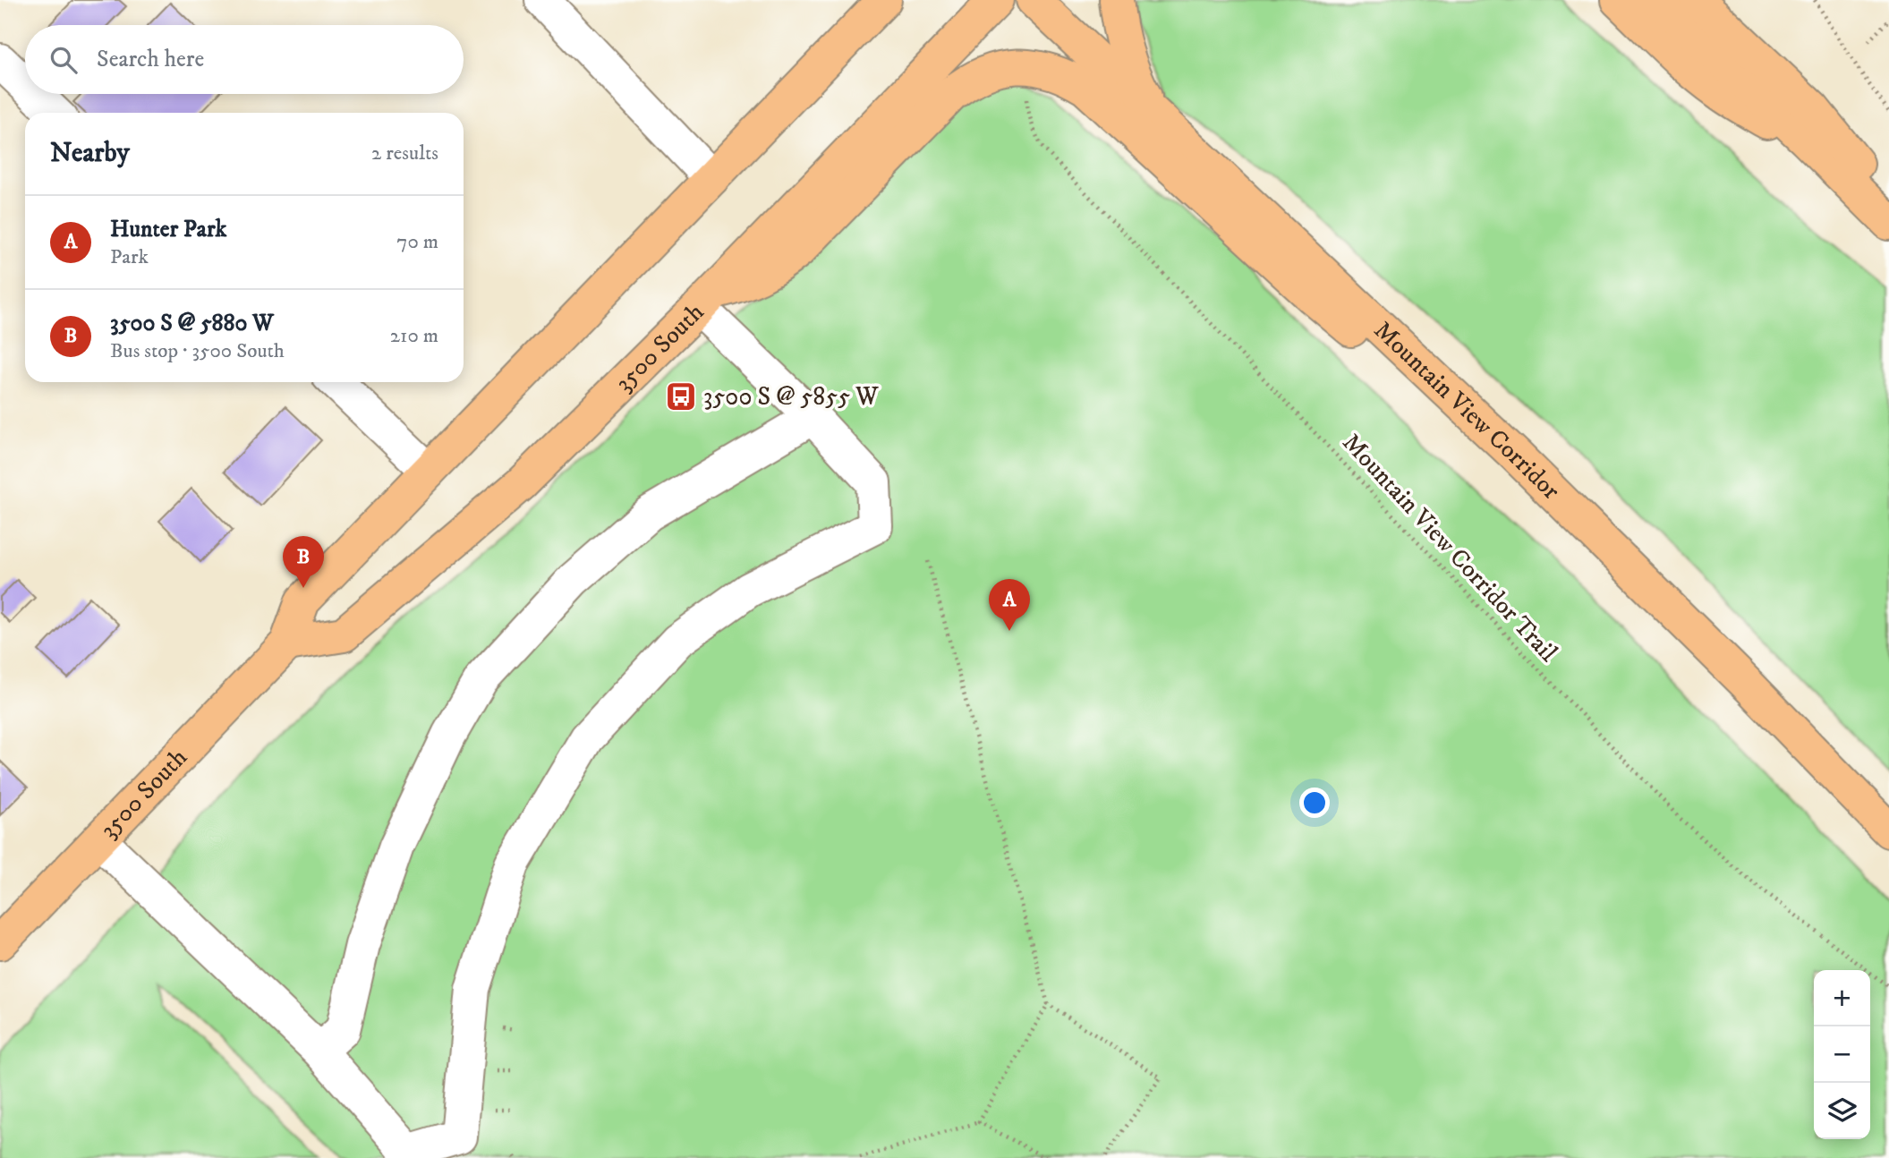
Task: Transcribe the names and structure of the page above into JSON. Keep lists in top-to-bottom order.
{
  "streets": {
    "main road": ["3500 South", "Mountain View Corridor"],
    "path": ["Mountain View Corridor Trail"]
  },
  "places": {
    "bus stop": ["3500 S @ 5855 W"]
  },
  "page": {
    "search": "Search here",
    "heading": ["Nearby", "2 results"],
    "list": [
      {
        "mark": "A",
        "name": "Hunter Park",
        "note": "Park",
        "value": "70 m"
      },
      {
        "mark": "B",
        "name": "3500 S @ 5880 W",
        "note": "Bus stop · 3500 South",
        "value": "210 m"
      }
    ],
    "pins": ["B", "A"],
    "map_buttons": ["+", "−"]
  }
}
